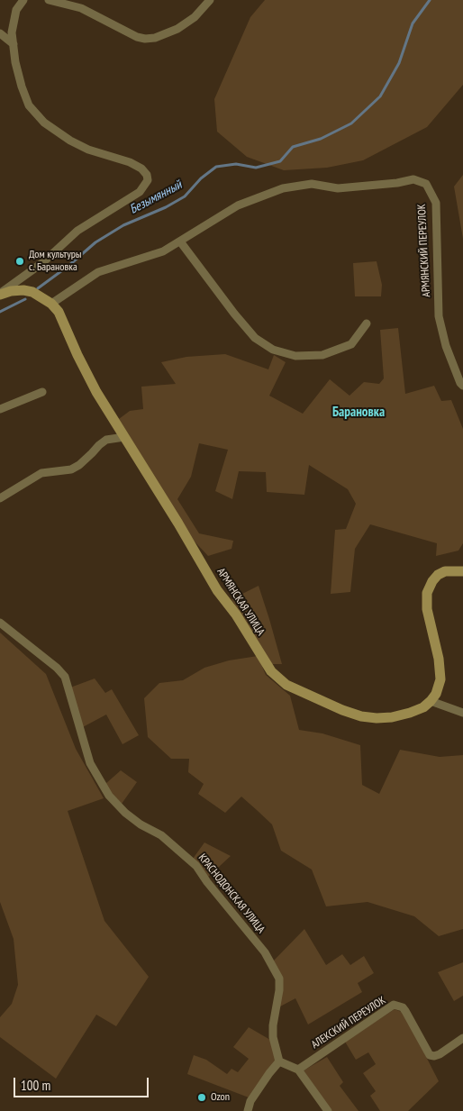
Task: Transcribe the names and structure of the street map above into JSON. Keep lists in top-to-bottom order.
{
  "streets": {
    "street": [
      "АРМЯНСКИЙ ПЕРЕУЛОК",
      "АРМЯНСКАЯ УЛИЦА",
      "КРАСНОДОНСКАЯ УЛИЦА",
      "АЛЕКСКИЙ ПЕРЕУЛОК"
    ]
  },
  "crossings": [
    ["АРМЯНСКИЙ ПЕРЕУЛОК", "АРМЯНСКАЯ УЛИЦА"]
  ],
  "districts": ["Барановка"],
  "water": ["Безымянный"],
  "places": ["Дом культуры с. Барановка", "Ozon"],
  "scale_bar": "100 m"
}
